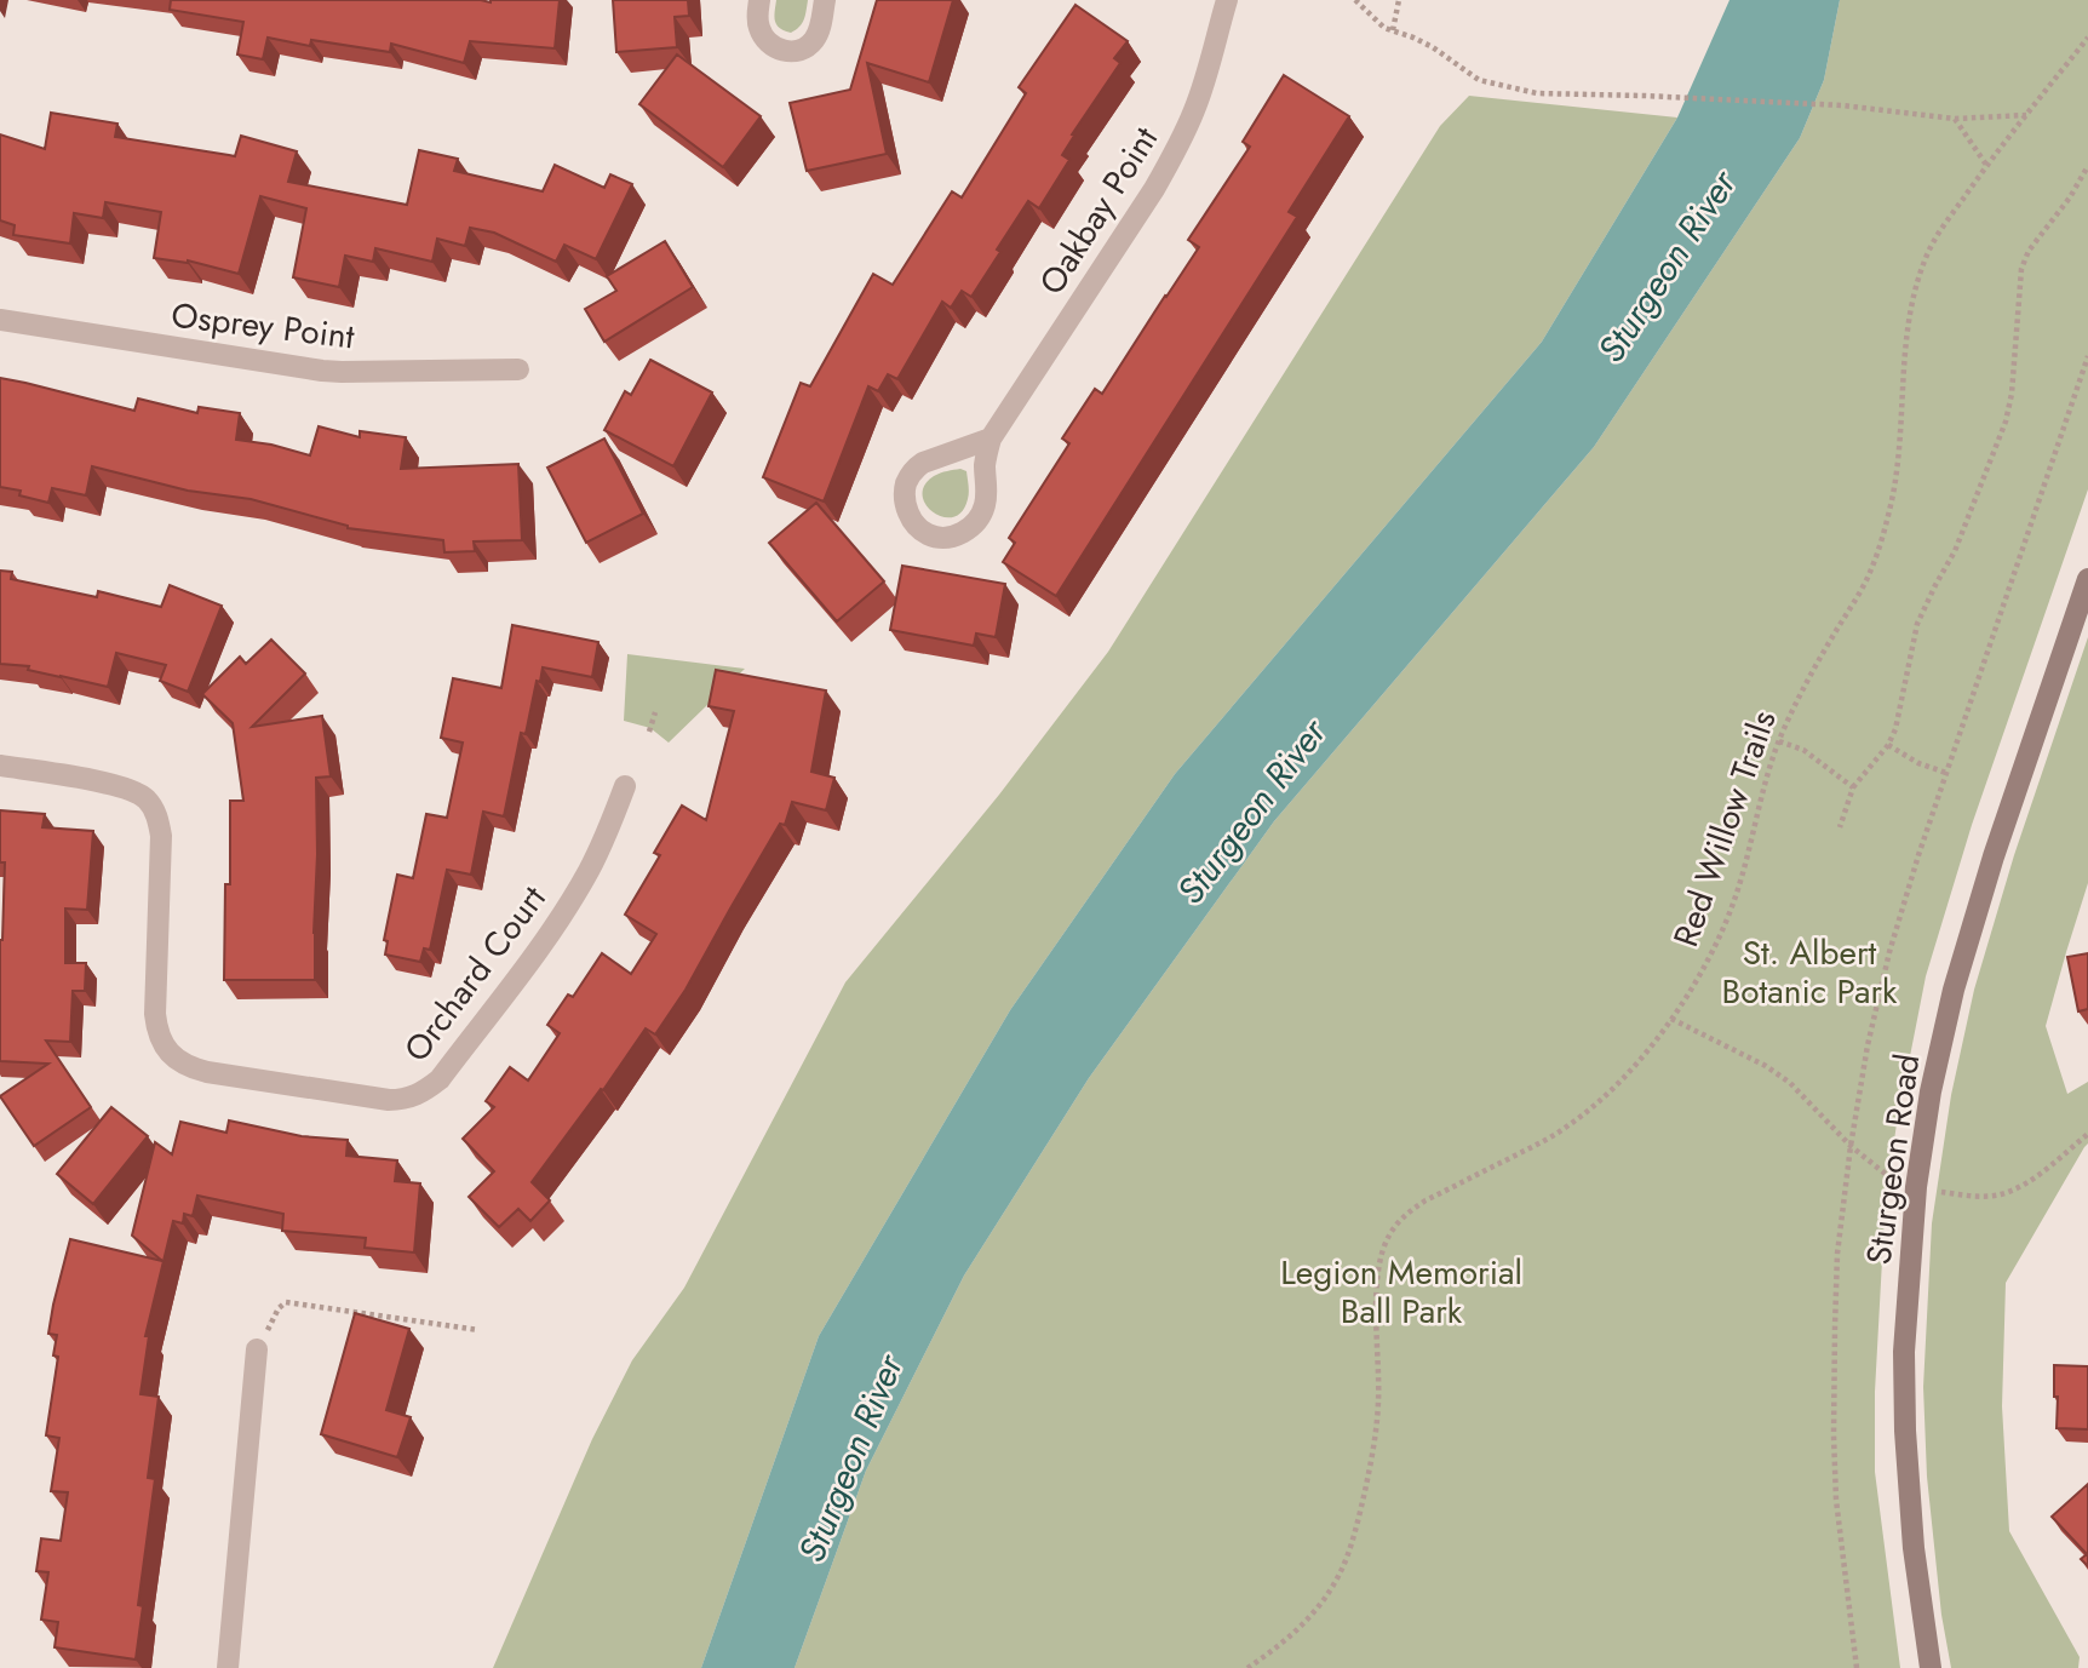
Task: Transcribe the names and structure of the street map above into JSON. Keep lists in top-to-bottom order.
{
  "streets": {
    "main road": ["Sturgeon Road"],
    "street": ["Oakbay Point", "Osprey Point", "Orchard Court"],
    "path": ["Red Willow Trails"]
  },
  "water": ["Sturgeon River"],
  "parks": ["St. Albert Botanic Park", "Legion Memorial Ball Park"]
}
